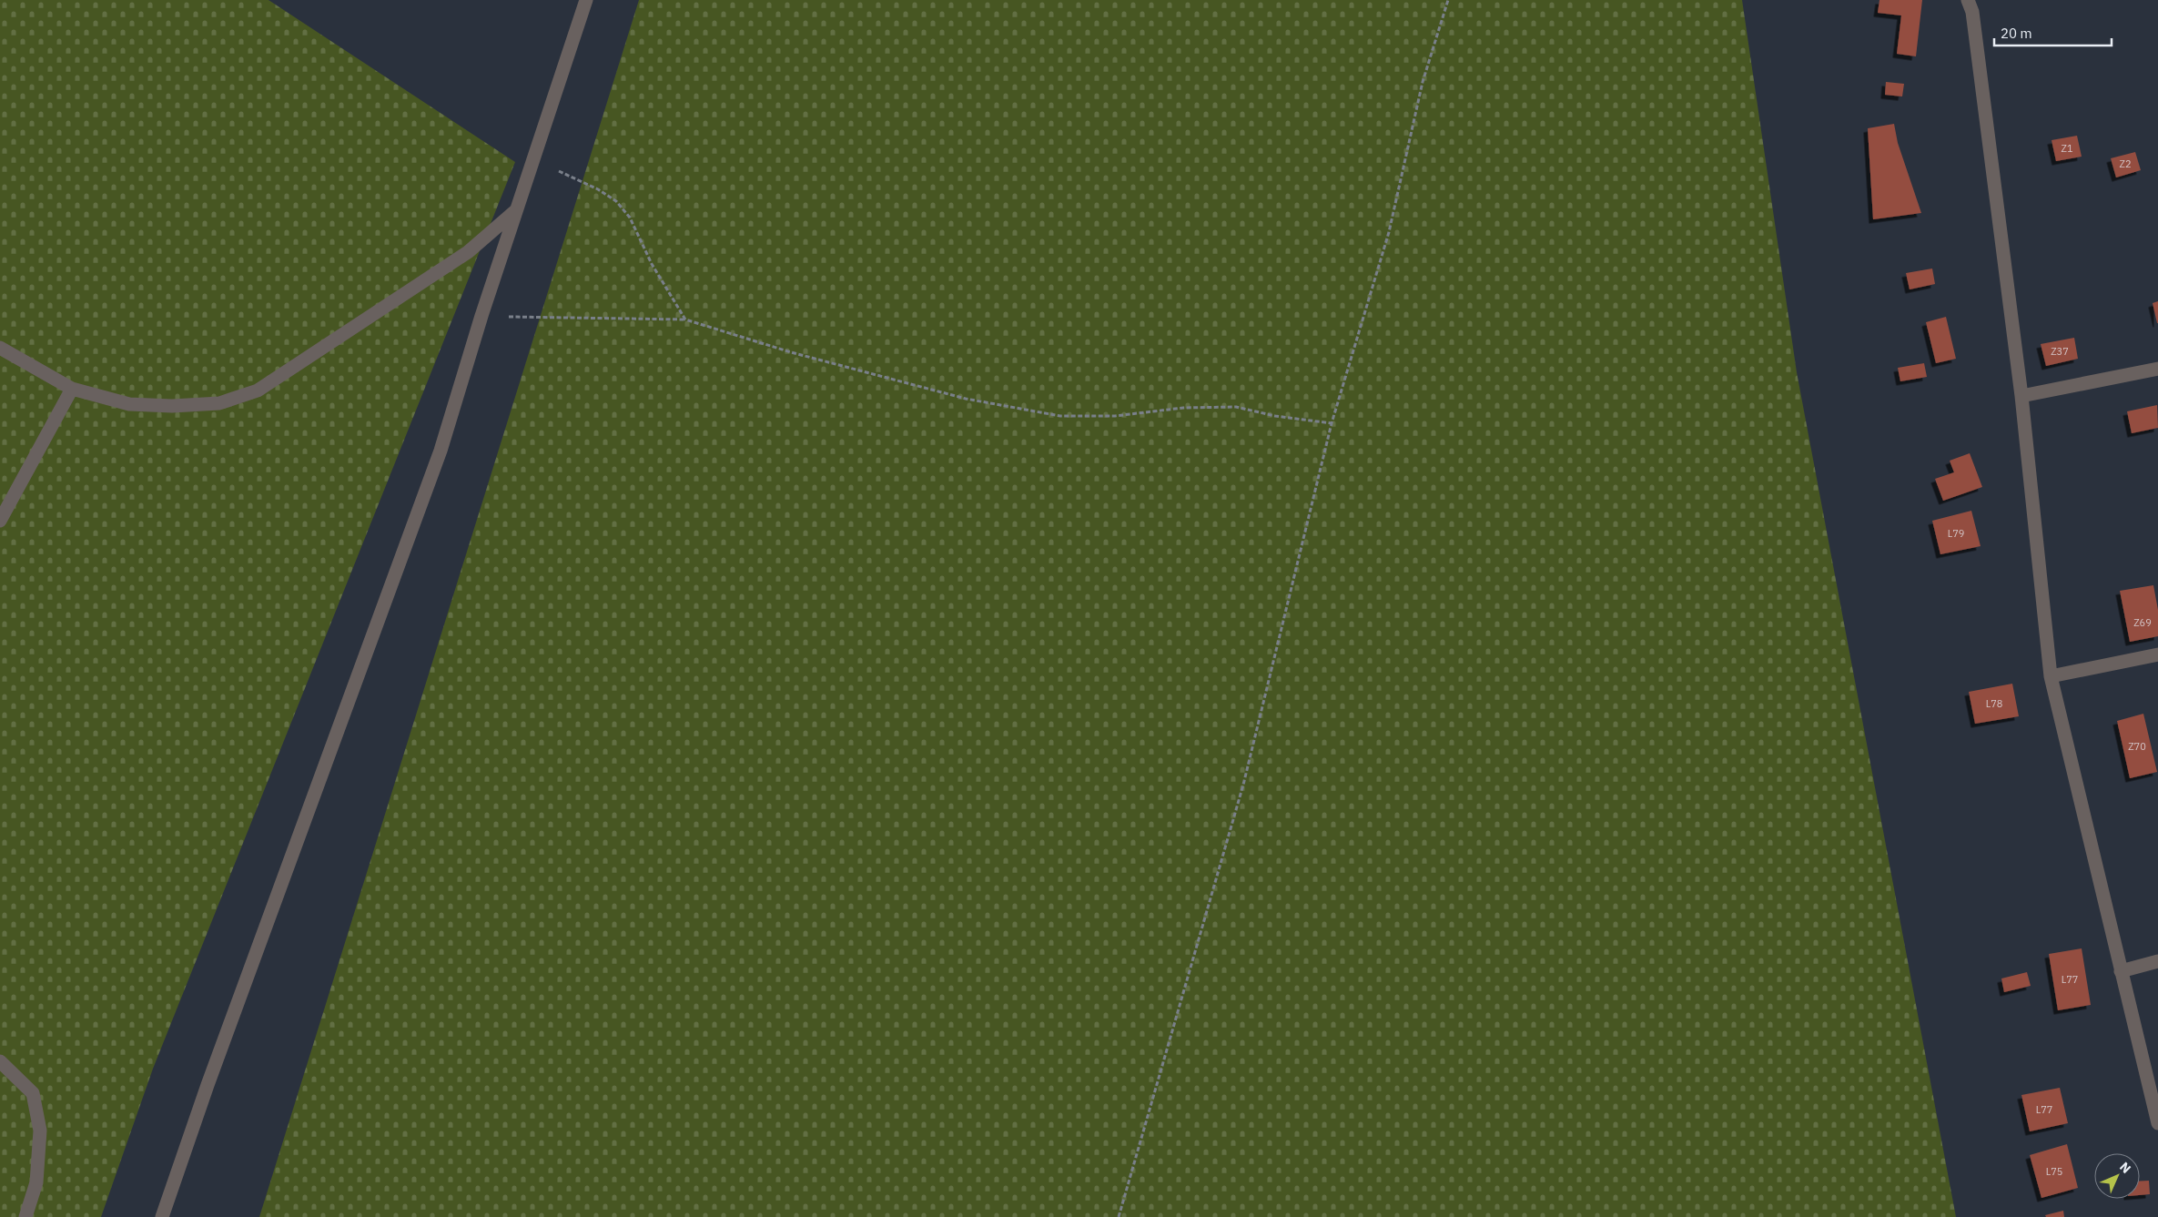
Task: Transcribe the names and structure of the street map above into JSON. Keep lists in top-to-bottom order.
{
  "house_numbers": [
    "Z1",
    "Z2",
    "Z37",
    "L79",
    "Z69",
    "L78",
    "Z70",
    "L77",
    "L77",
    "L75"
  ],
  "scale_bar": "20 m",
  "north": "top right"
}
